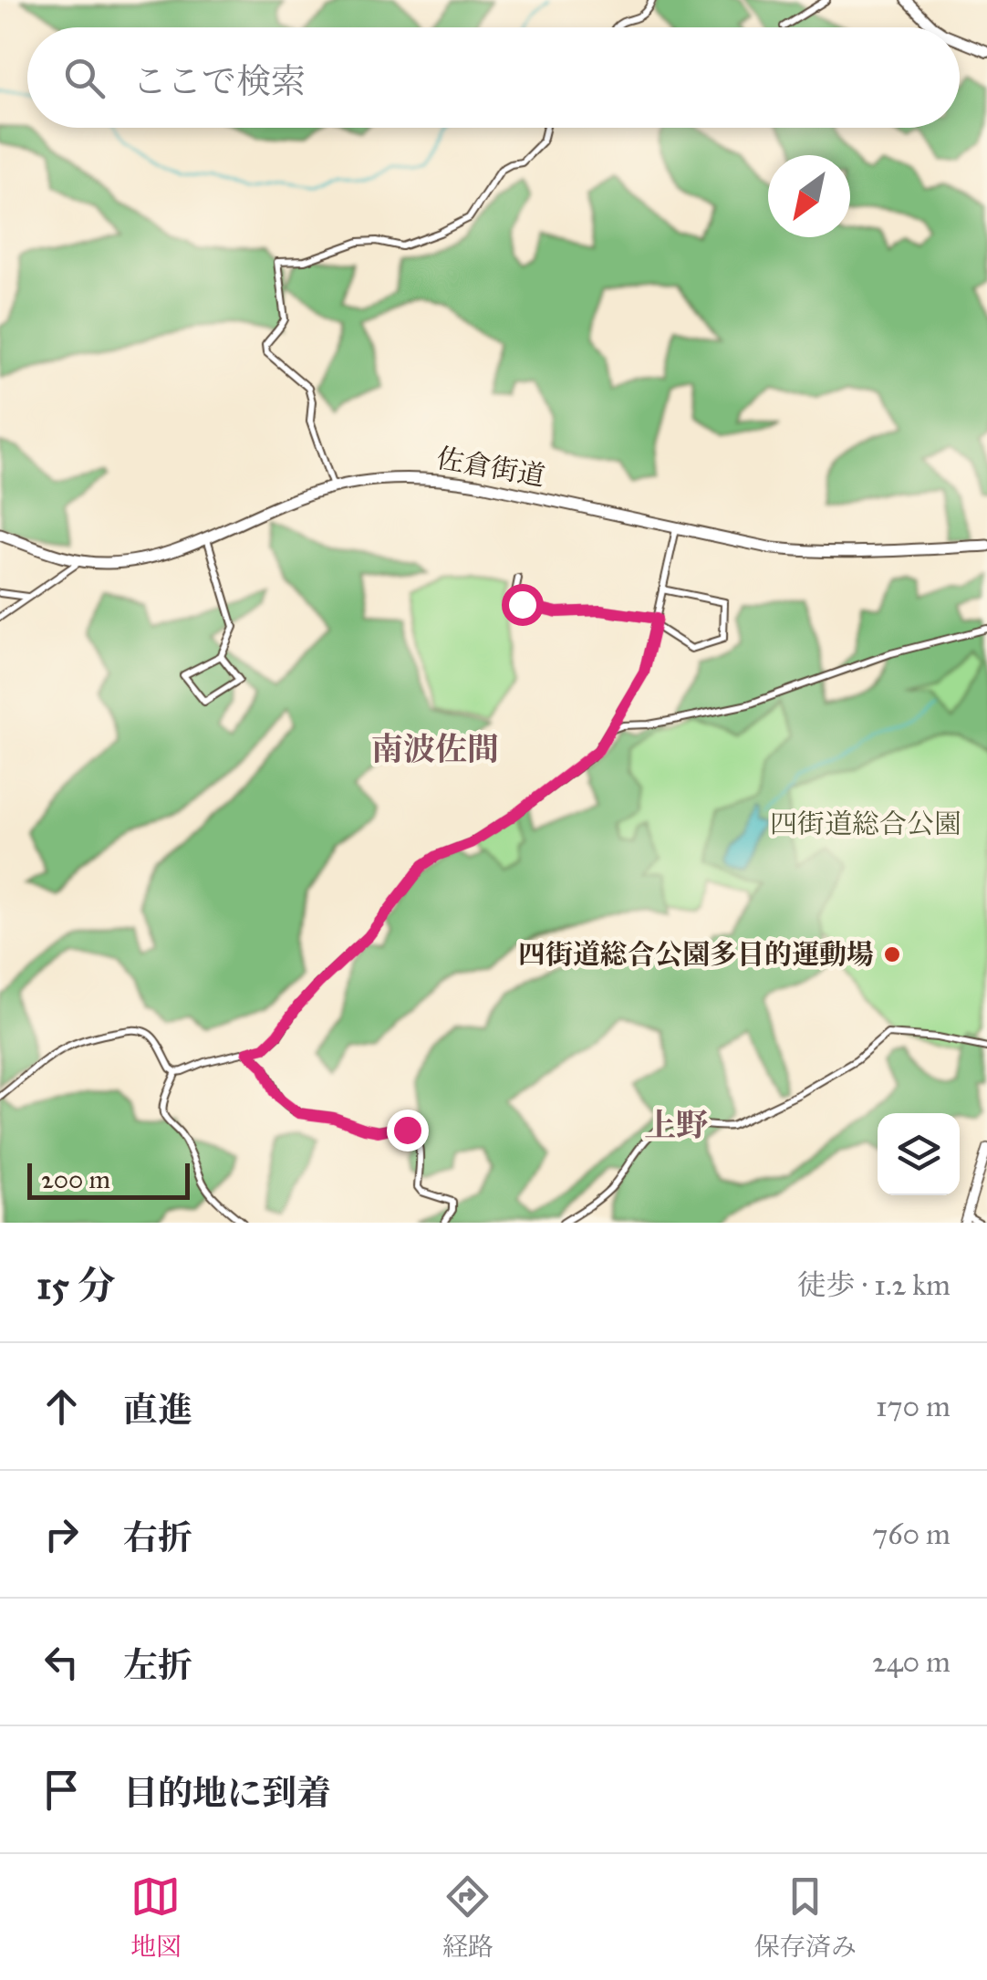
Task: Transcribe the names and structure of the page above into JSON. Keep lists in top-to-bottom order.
{
  "streets": {
    "highway": ["佐倉街道"]
  },
  "districts": ["南波佐間", "上野"],
  "parks": ["四街道総合公園"],
  "places": ["四街道総合公園多目的運動場"],
  "scale_bar": "200 m",
  "north": "bottom left",
  "page": {
    "search": "ここで検索",
    "scale": "200 m",
    "heading": ["15 分", "徒歩 · 1.2 km"],
    "list": [
      ["直進", "170 m"],
      ["右折", "760 m"],
      ["左折", "240 m"],
      "目的地に到着"
    ],
    "nav": ["地図", "経路", "保存済み"]
  }
}
